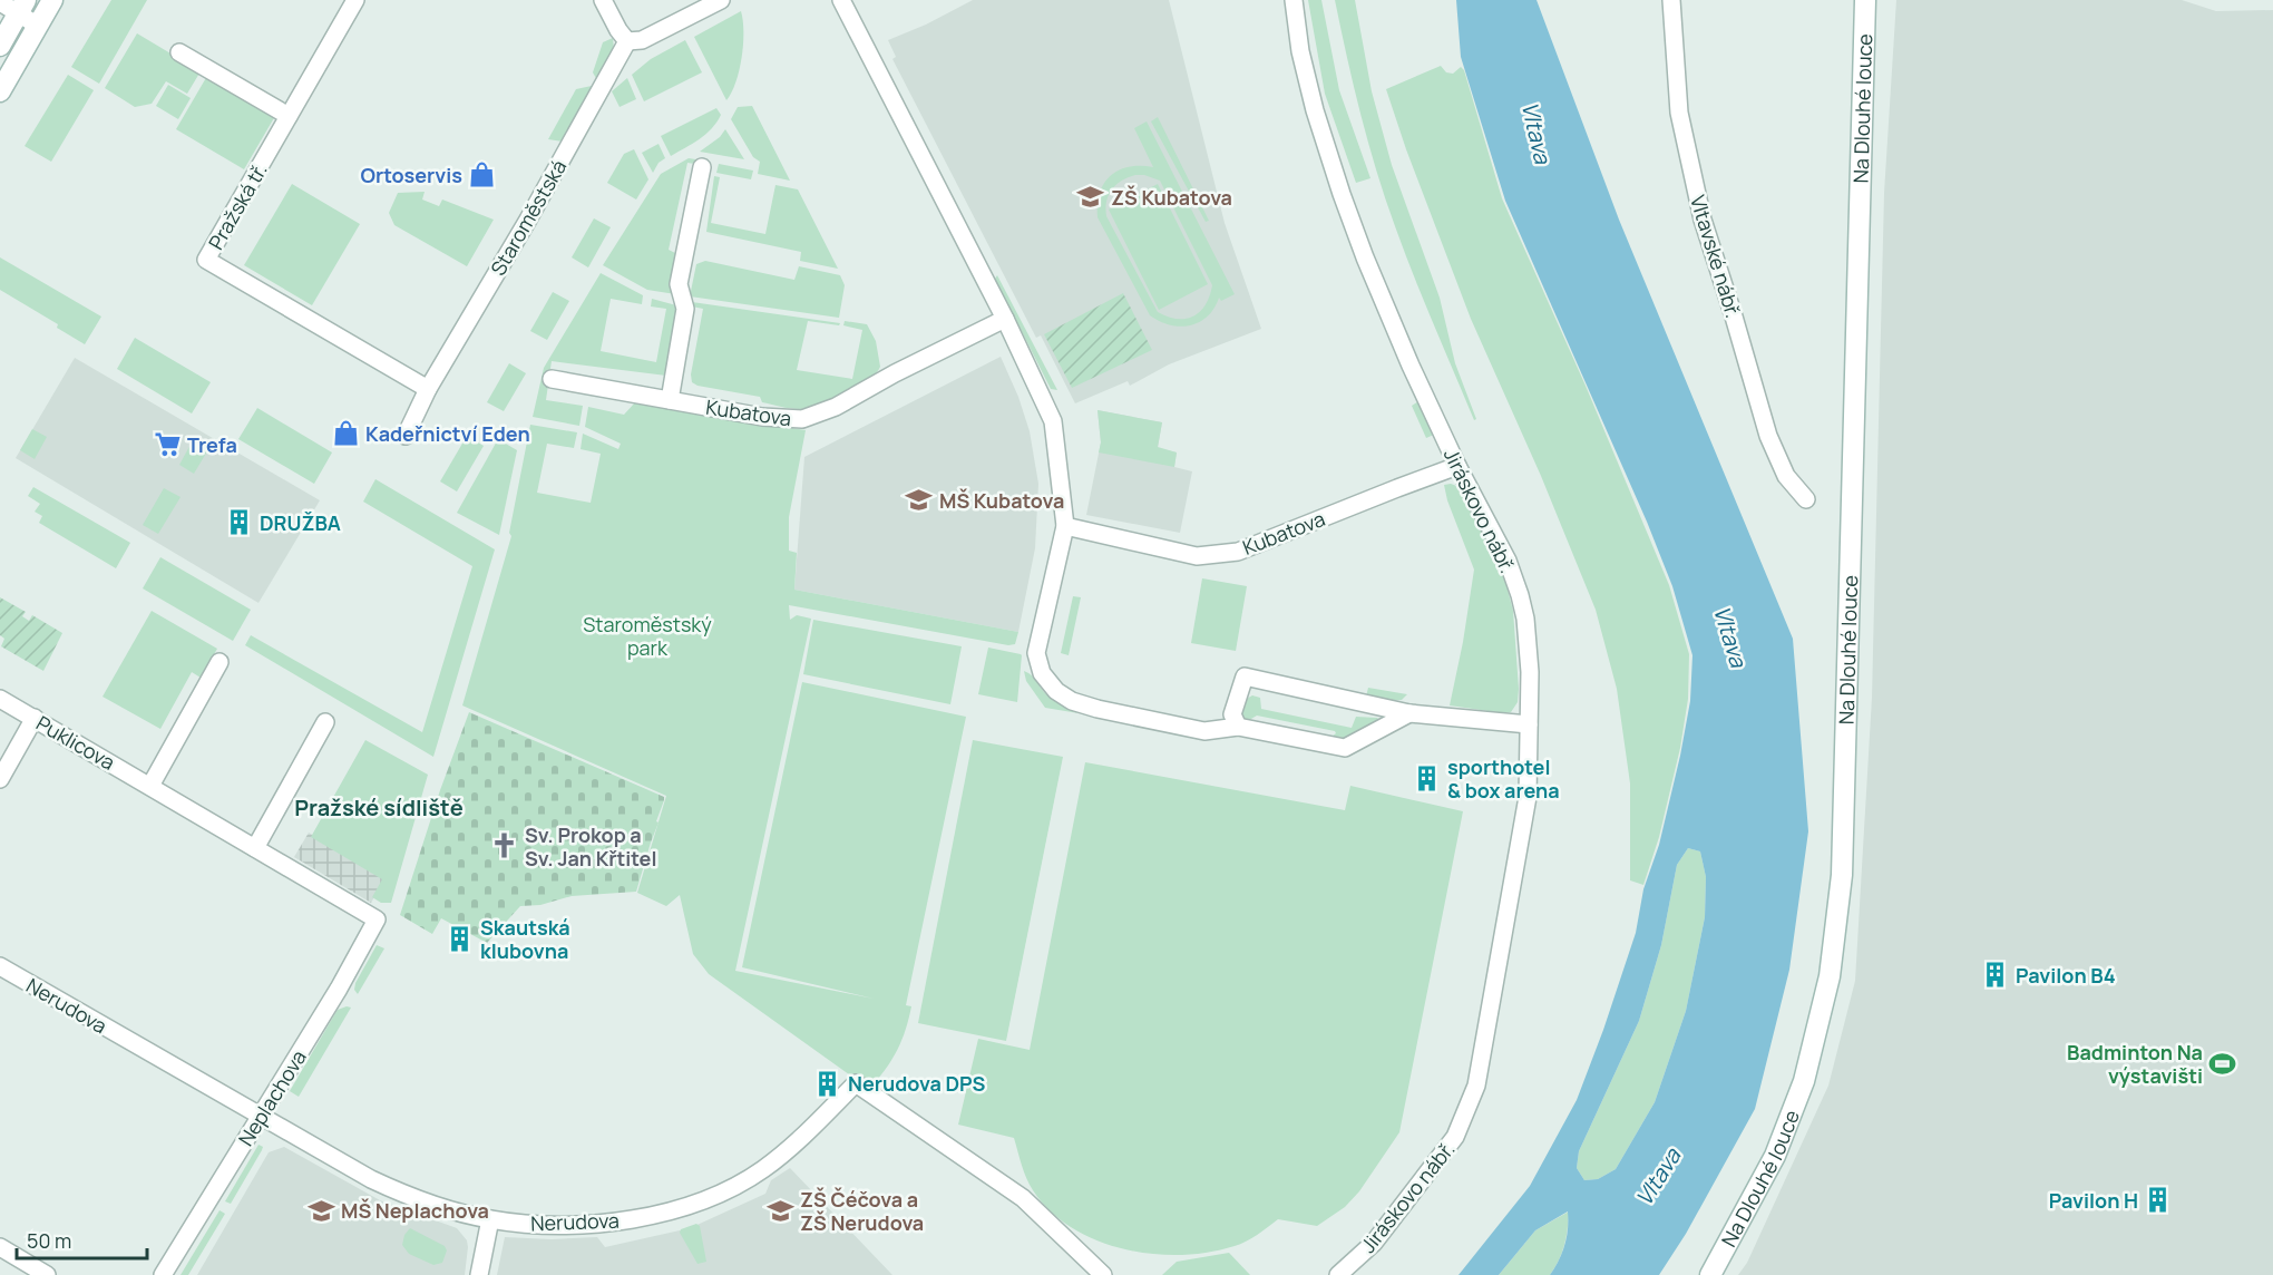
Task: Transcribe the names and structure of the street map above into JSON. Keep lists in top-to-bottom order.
{
  "streets": {
    "main road": ["Na Dlouhé louce"],
    "street": [
      "Pražská tř.",
      "Staroměstská",
      "Vltavské nábř.",
      "Kubatova",
      "Jiráskovo nábř.",
      "Puklicova",
      "Nerudova",
      "Neplachova"
    ]
  },
  "crossings": [
    ["Pražská tř.", "Staroměstská"],
    ["Kubatova", "Jiráskovo nábř."],
    ["Puklicova", "Neplachova"],
    ["Nerudova", "Neplachova"]
  ],
  "districts": ["Pražské sídliště"],
  "water": ["Vltava"],
  "parks": ["Staroměstský park"],
  "places": {
    "shop": ["Ortoservis", "Kadeřnictví Eden"],
    "school or university": [
      "ZŠ Kubatova",
      "MŠ Kubatova",
      "MŠ Neplachova",
      "ZŠ Čéčova a ZŠ Nerudova"
    ],
    "supermarket": ["Trefa"],
    "building": [
      "DRUŽBA",
      "sporthotel & box arena",
      "Skautská klubovna",
      "Pavilon B4",
      "Nerudova DPS",
      "Pavilon H"
    ],
    "church": ["Sv. Prokop a Sv. Jan Křtitel"],
    "sports": ["Badminton Na výstavišti"]
  },
  "scale_bar": "50 m"
}
